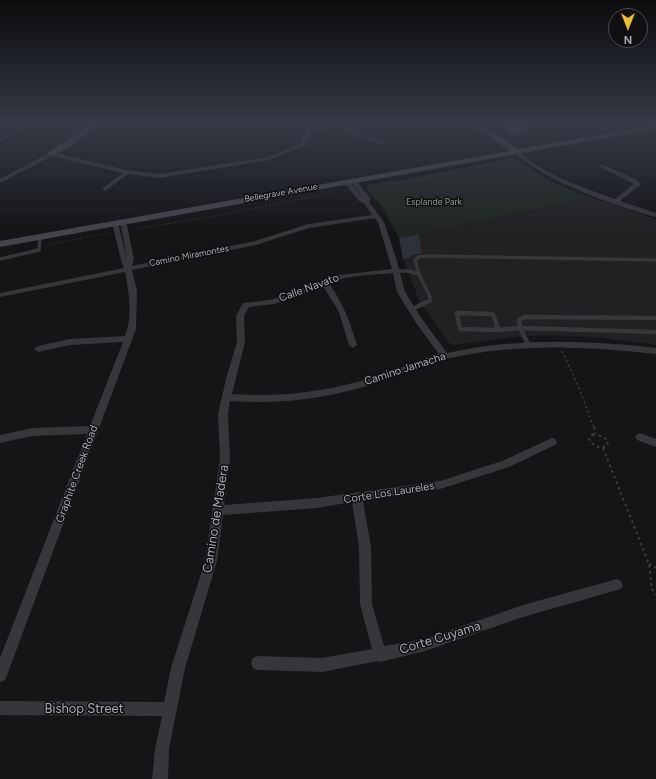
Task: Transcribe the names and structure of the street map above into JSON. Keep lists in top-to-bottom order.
{
  "streets": {
    "main road": ["Bellegrave Avenue"],
    "street": [
      "Camino Miramontes",
      "Calle Navato",
      "Camino Jamacha",
      "Graphite Creek Road",
      "Corte Los Laureles",
      "Camino de Madera",
      "Corte Cuyama",
      "Bishop Street"
    ]
  },
  "crossings": [
    ["Bellegrave Avenue", "Graphite Creek Road"],
    ["Camino Miramontes", "Graphite Creek Road"],
    ["Calle Navato", "Camino de Madera"],
    ["Camino Jamacha", "Camino de Madera"],
    ["Corte Los Laureles", "Camino de Madera"],
    ["Camino de Madera", "Bishop Street"]
  ],
  "parks": ["Esplande Park"],
  "north": "bottom"
}
